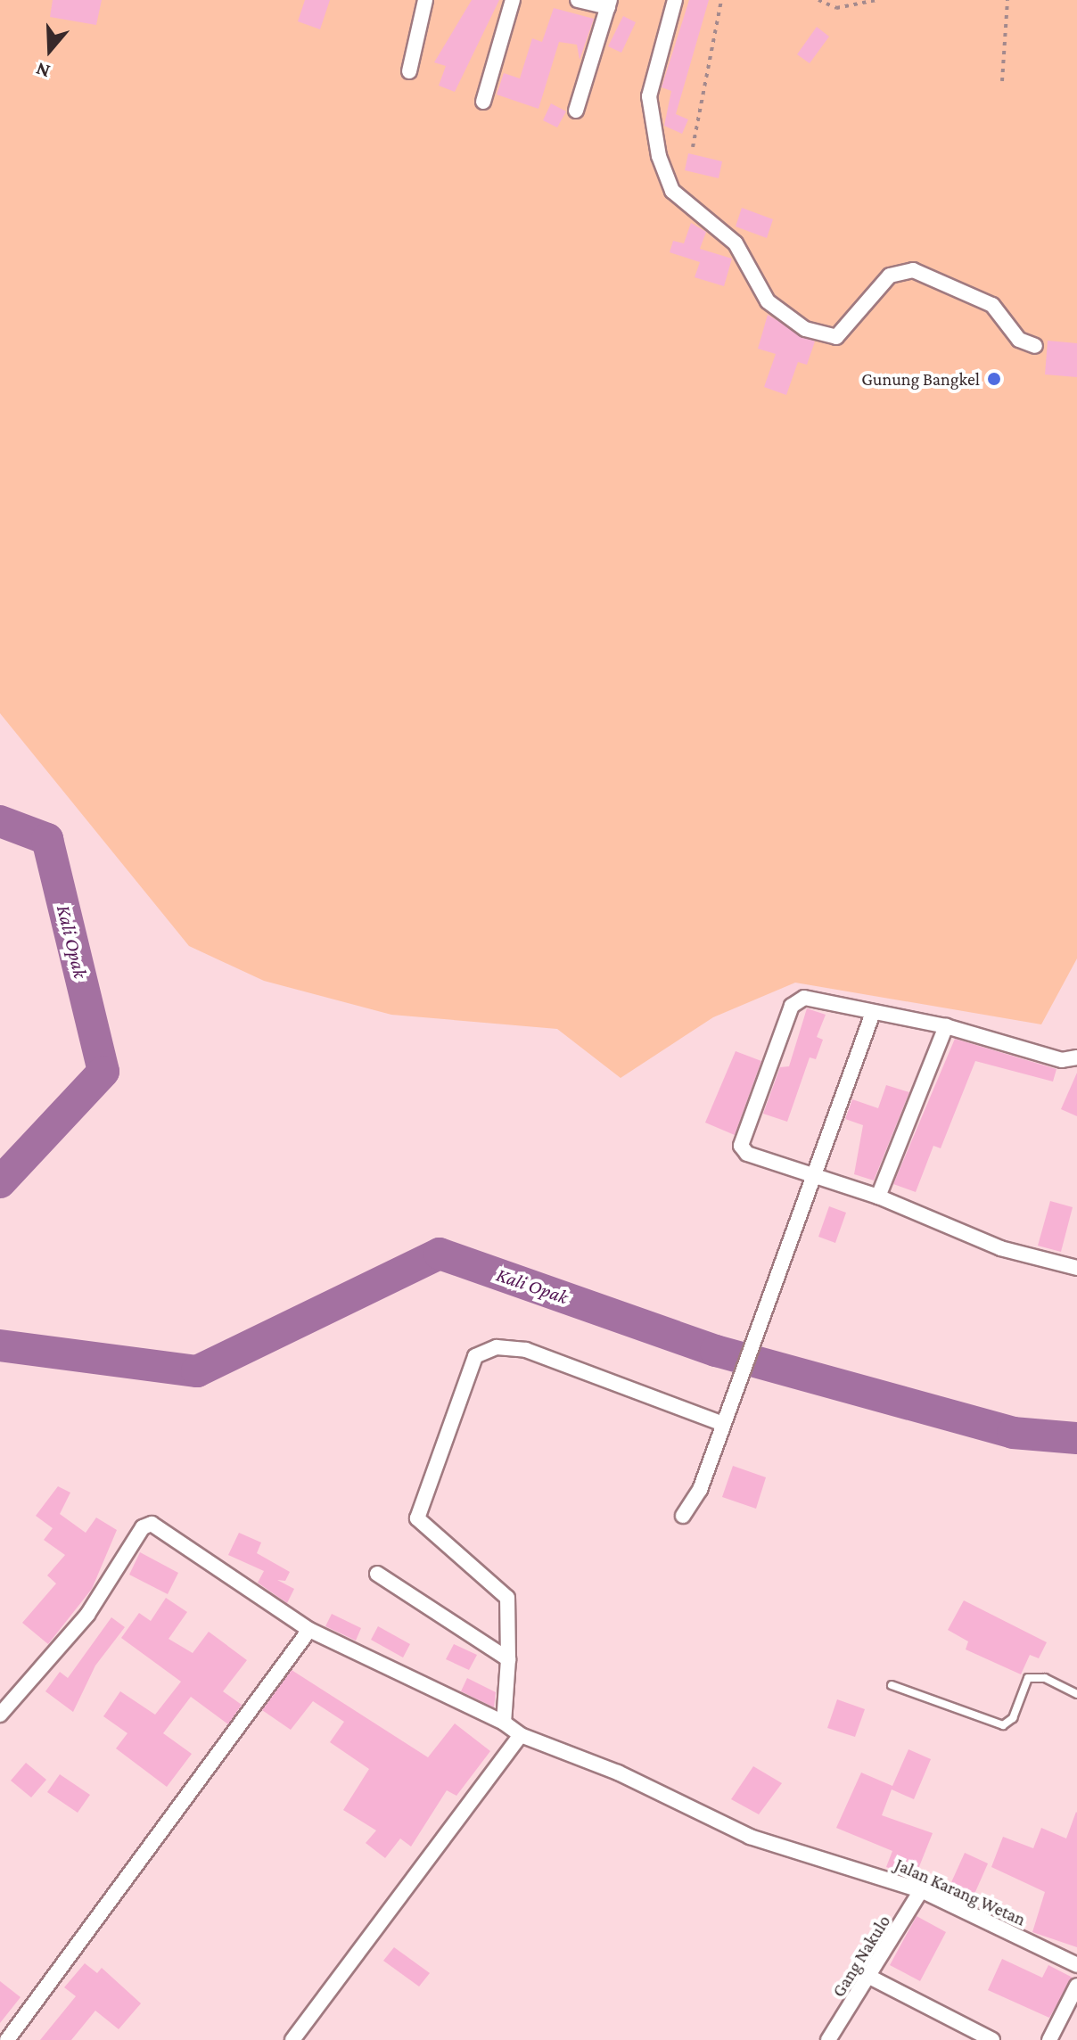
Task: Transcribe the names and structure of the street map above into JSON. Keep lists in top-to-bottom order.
{
  "streets": {
    "street": ["Jalan Karang Wetan", "Gang Nakulo"]
  },
  "crossings": [
    ["Jalan Karang Wetan", "Gang Nakulo"]
  ],
  "water": ["Kali Opak"],
  "places": ["Gunung Bangkel"],
  "north": "bottom"
}
